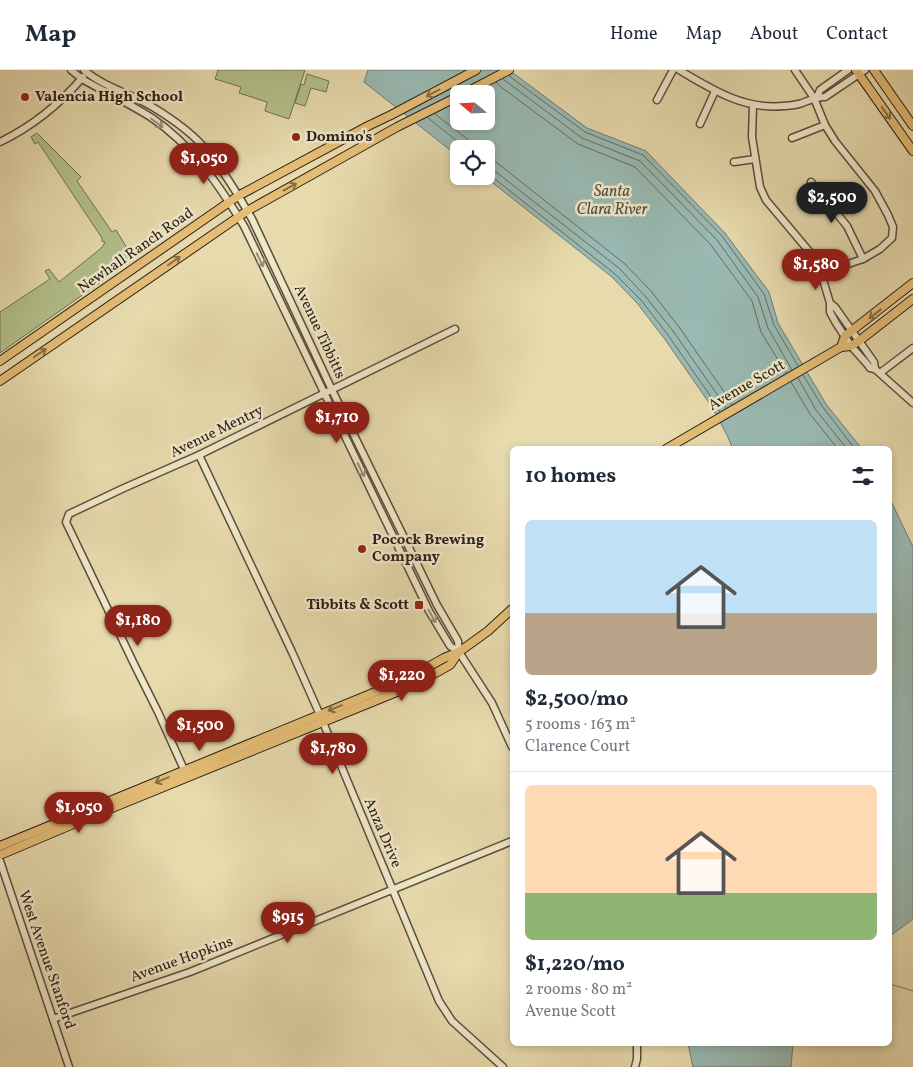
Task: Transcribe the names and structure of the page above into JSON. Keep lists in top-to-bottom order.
{
  "streets": {
    "main road": ["Newhall Ranch Road", "Avenue Scott"],
    "street": [
      "Avenue Tibbitts",
      "Avenue Mentry",
      "Anza Drive",
      "West Avenue Stanford",
      "Avenue Hopkins"
    ]
  },
  "crossings": [
    ["Newhall Ranch Road", "Avenue Tibbitts"],
    ["Avenue Tibbitts", "Avenue Mentry"],
    ["Avenue Mentry", "Anza Drive"],
    ["Anza Drive", "Avenue Hopkins"],
    ["West Avenue Stanford", "Avenue Hopkins"]
  ],
  "water": ["Santa Clara River"],
  "places": {
    "other": ["Valencia High School", "Domino's", "Pocock Brewing Company"],
    "transit": ["Tibbits & Scott"]
  },
  "north": "left",
  "page": {
    "header": "Map",
    "nav": [
      "Home",
      "Map",
      "About",
      "Contact"
    ],
    "price": [
      "$1,050",
      "$2,500",
      "$1,580",
      "$1,710",
      "$1,180",
      "$1,220",
      "$1,500",
      "$1,780",
      "$1,050",
      "$915"
    ],
    "heading": "10 homes",
    "list": [
      {
        "name": "$2,500/mo",
        "note": "5 rooms · 163 m² · Clarence Court"
      },
      {
        "name": "$1,220/mo",
        "note": "2 rooms · 80 m² · Avenue Scott"
      }
    ]
  }
}
